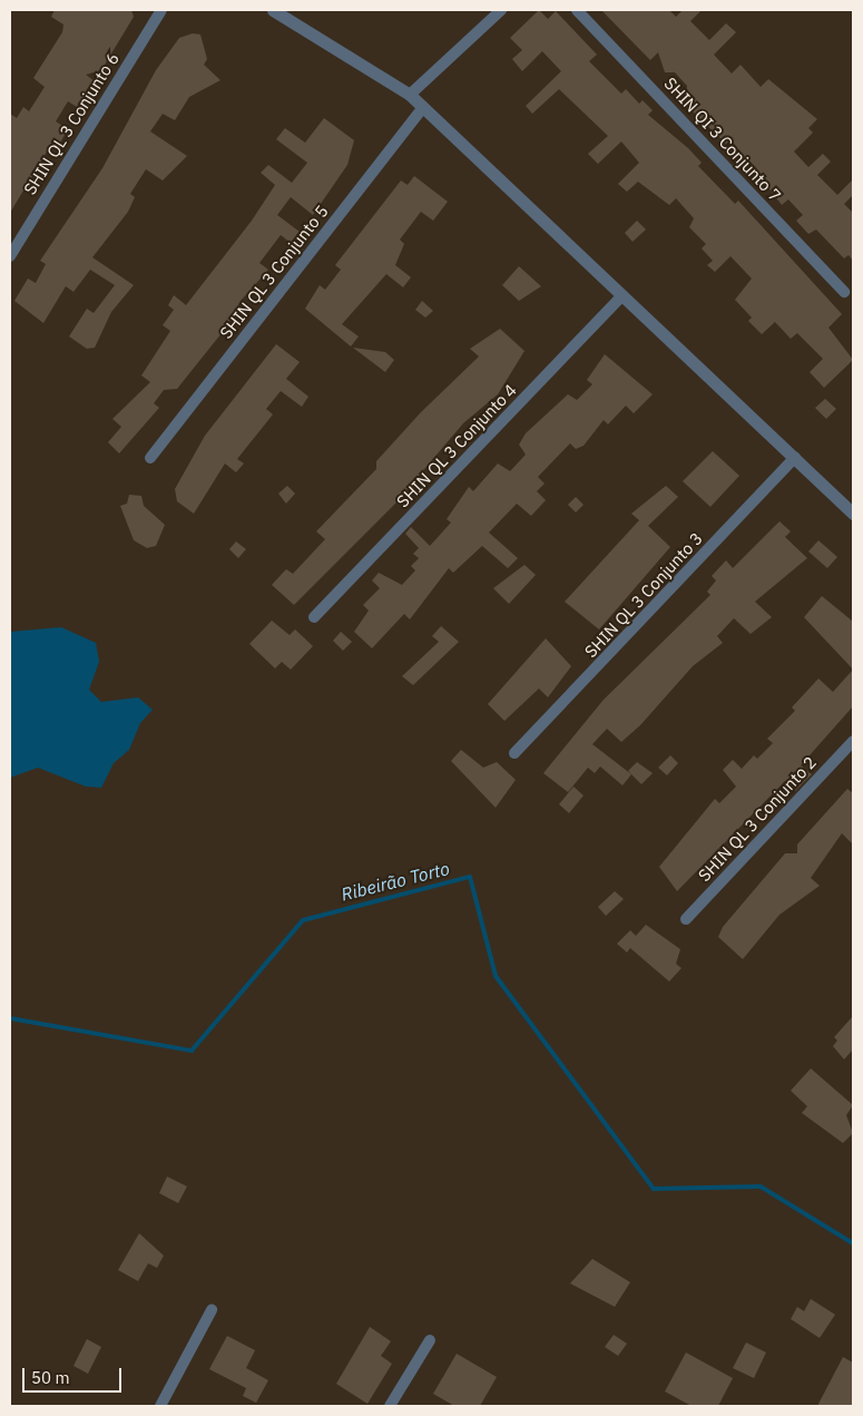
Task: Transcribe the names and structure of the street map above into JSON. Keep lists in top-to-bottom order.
{
  "streets": {
    "street": [
      "SHIN QL 3 Conjunto 6",
      "SHIN QI 3 Conjunto 7",
      "SHIN QL 3 Conjunto 5",
      "SHIN QL 3 Conjunto 4",
      "SHIN QL 3 Conjunto 3",
      "SHIN QL 3 Conjunto 2"
    ]
  },
  "water": ["Ribeirão Torto"],
  "scale_bar": "50 m"
}
